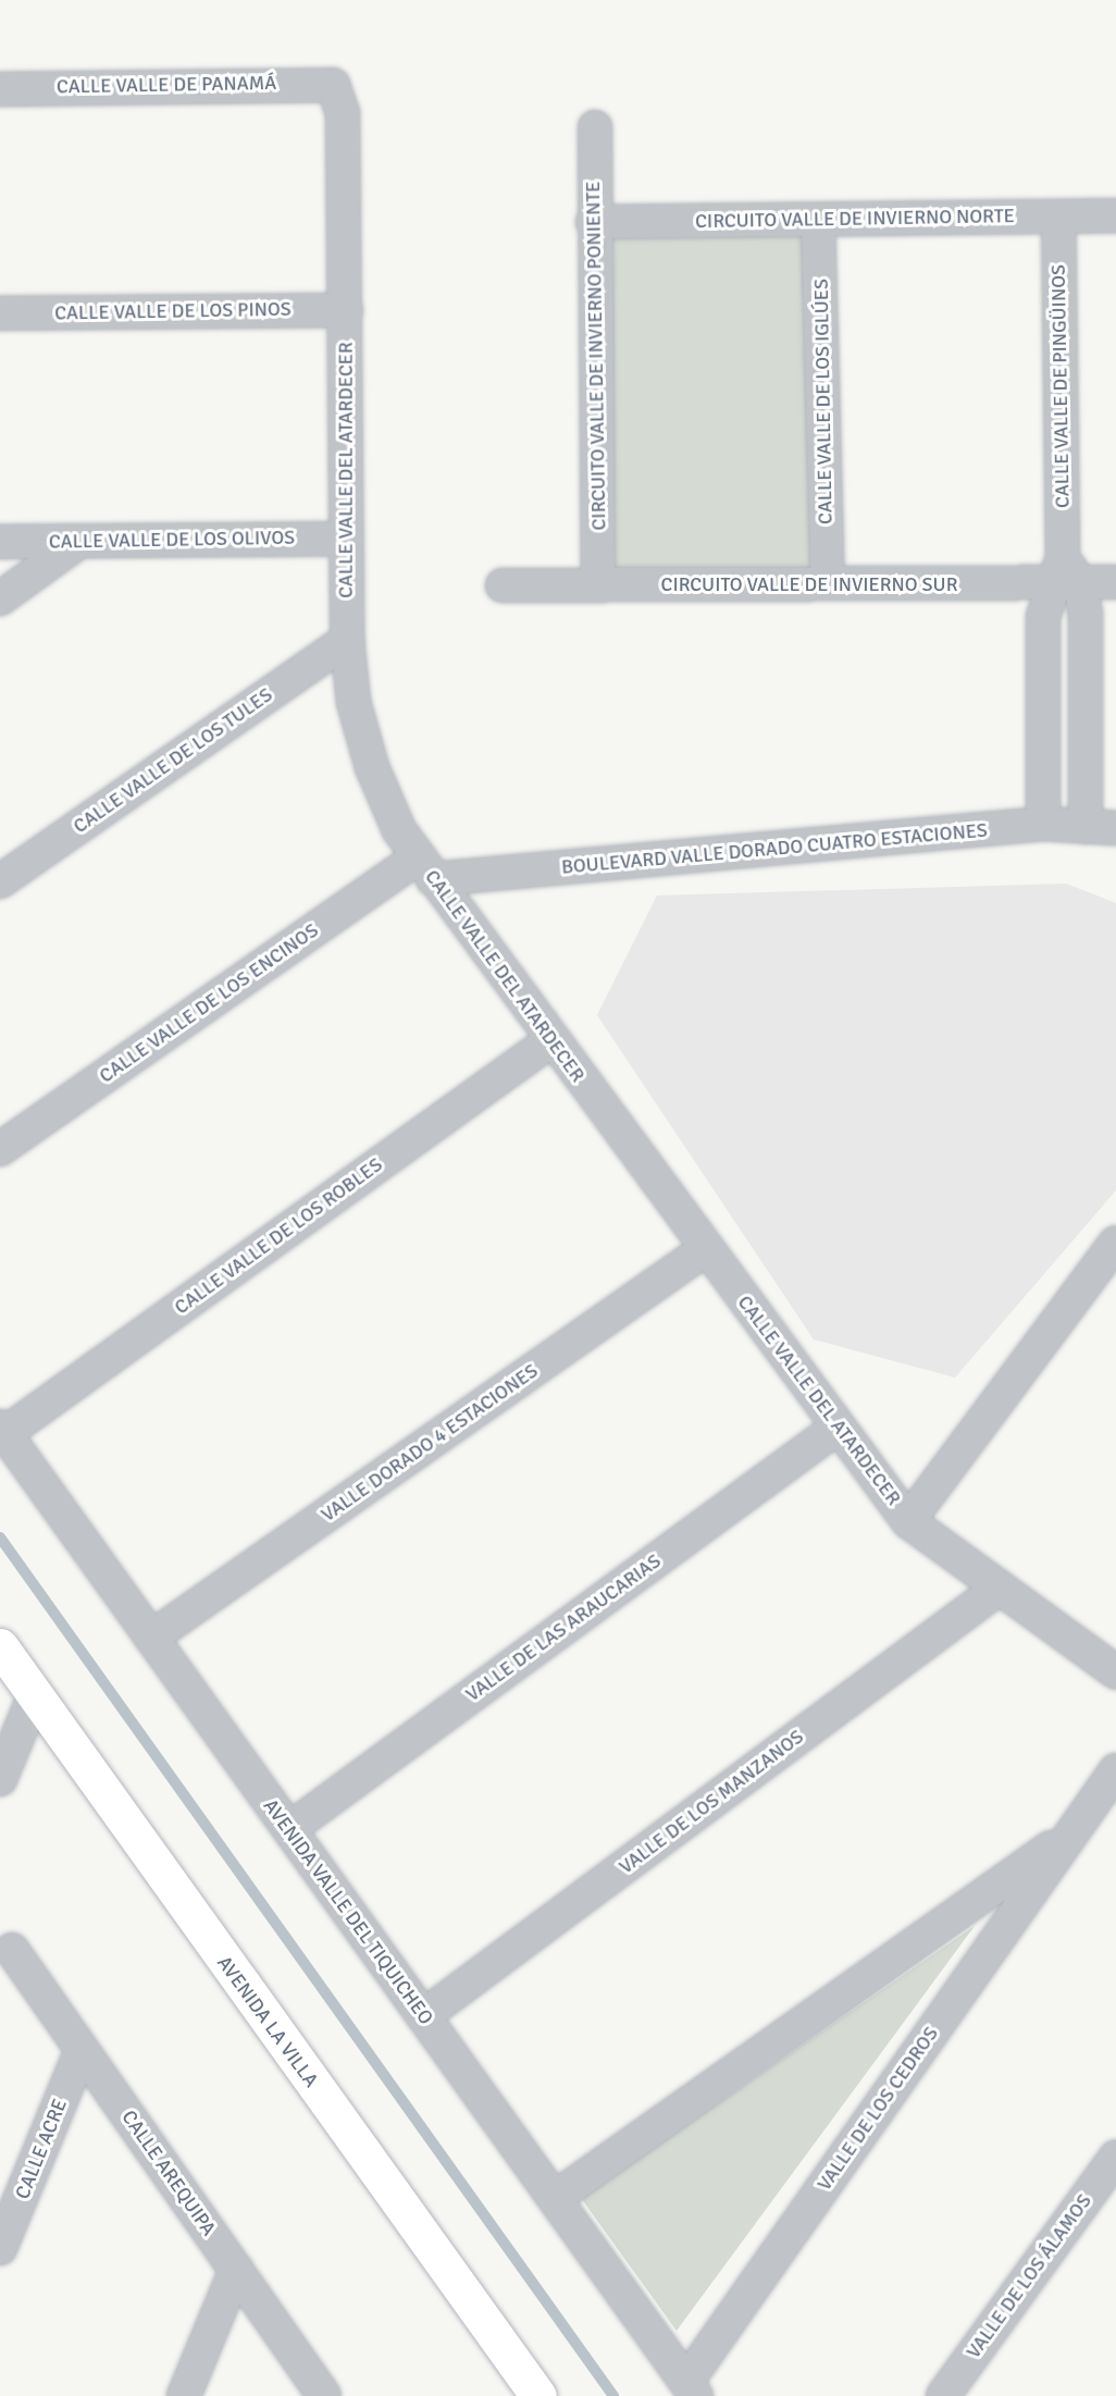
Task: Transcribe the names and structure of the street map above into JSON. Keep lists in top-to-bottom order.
{
  "streets": {
    "street": [
      "CALLE VALLE DE PANAMÁ",
      "CIRCUITO VALLE DE INVIERNO NORTE",
      "CALLE VALLE DE LOS PINOS",
      "CIRCUITO VALLE DE INVIERNO PONIENTE",
      "CALLE VALLE DE PINGÜINOS",
      "CALLE VALLE DE LOS IGLÚES",
      "CALLE VALLE DEL ATARDECER",
      "CALLE VALLE DE LOS OLIVOS",
      "CIRCUITO VALLE DE INVIERNO SUR",
      "CALLE VALLE DE LOS TULES",
      "BOULEVARD VALLE DORADO CUATRO ESTACIONES",
      "CALLE VALLE DE LOS ENCINOS",
      "CALLE VALLE DE LOS ROBLES",
      "VALLE DORADO 4 ESTACIONES",
      "VALLE DE LAS ARAUCARIAS",
      "VALLE DE LOS MANZANOS",
      "AVENIDA VALLE DEL TIQUICHEO",
      "AVENIDA LA VILLA",
      "VALLE DE LOS CEDROS",
      "CALLE ACRE",
      "CALLE AREQUIPA",
      "VALLE DE LOS ÁLAMOS"
    ]
  },
  "crossings": [
    ["CALLE VALLE DE PANAMÁ", "CALLE VALLE DEL ATARDECER"],
    ["CIRCUITO VALLE DE INVIERNO NORTE", "CIRCUITO VALLE DE INVIERNO PONIENTE"],
    ["CIRCUITO VALLE DE INVIERNO NORTE", "CALLE VALLE DE PINGÜINOS"],
    ["CIRCUITO VALLE DE INVIERNO NORTE", "CALLE VALLE DE LOS IGLÚES"],
    ["CALLE VALLE DE LOS PINOS", "CALLE VALLE DEL ATARDECER"],
    ["CIRCUITO VALLE DE INVIERNO PONIENTE", "CIRCUITO VALLE DE INVIERNO SUR"],
    ["CALLE VALLE DE PINGÜINOS", "CIRCUITO VALLE DE INVIERNO SUR"],
    ["CALLE VALLE DE PINGÜINOS", "BOULEVARD VALLE DORADO CUATRO ESTACIONES"],
    ["CALLE VALLE DE LOS IGLÚES", "CIRCUITO VALLE DE INVIERNO SUR"],
    ["CALLE VALLE DEL ATARDECER", "CALLE VALLE DE LOS OLIVOS"],
    ["CALLE VALLE DEL ATARDECER", "CALLE VALLE DE LOS TULES"],
    ["CALLE VALLE DEL ATARDECER", "BOULEVARD VALLE DORADO CUATRO ESTACIONES"],
    ["CALLE VALLE DEL ATARDECER", "CALLE VALLE DE LOS ENCINOS"],
    ["CALLE VALLE DEL ATARDECER", "CALLE VALLE DE LOS ROBLES"],
    ["CALLE VALLE DEL ATARDECER", "VALLE DORADO 4 ESTACIONES"],
    ["CALLE VALLE DEL ATARDECER", "VALLE DE LAS ARAUCARIAS"],
    ["CALLE VALLE DEL ATARDECER", "VALLE DE LOS MANZANOS"],
    ["BOULEVARD VALLE DORADO CUATRO ESTACIONES", "CALLE VALLE DE LOS ENCINOS"],
    ["CALLE VALLE DE LOS ROBLES", "AVENIDA VALLE DEL TIQUICHEO"],
    ["VALLE DORADO 4 ESTACIONES", "AVENIDA VALLE DEL TIQUICHEO"],
    ["VALLE DE LAS ARAUCARIAS", "AVENIDA VALLE DEL TIQUICHEO"],
    ["VALLE DE LOS MANZANOS", "AVENIDA VALLE DEL TIQUICHEO"],
    ["AVENIDA VALLE DEL TIQUICHEO", "VALLE DE LOS CEDROS"],
    ["CALLE ACRE", "CALLE AREQUIPA"]
  ]
}
